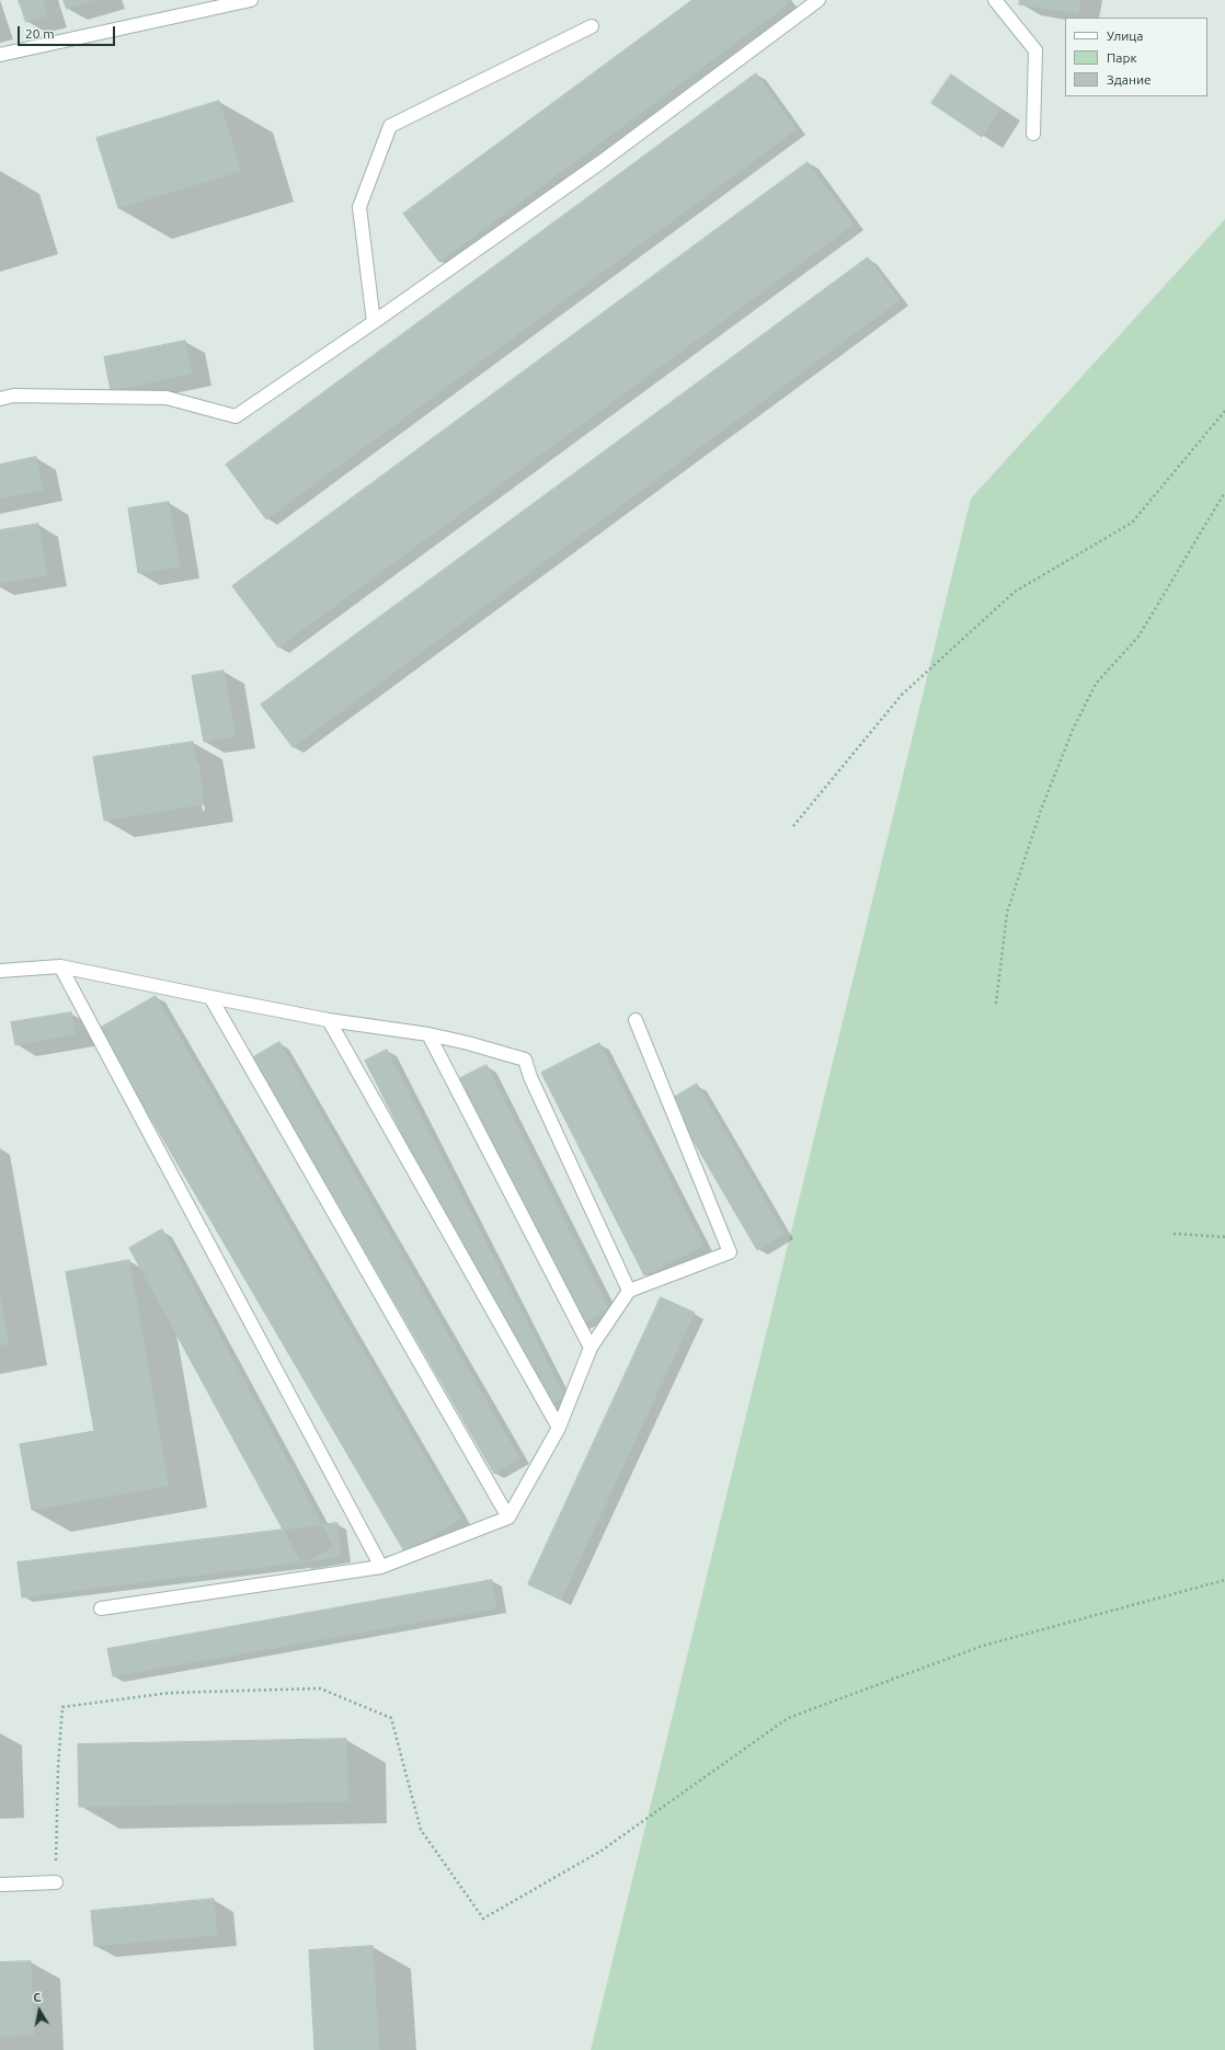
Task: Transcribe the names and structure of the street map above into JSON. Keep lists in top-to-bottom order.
{
  "legend": ["Улица", "Парк", "Здание"],
  "scale_bar": "20 m",
  "north": "top"
}
